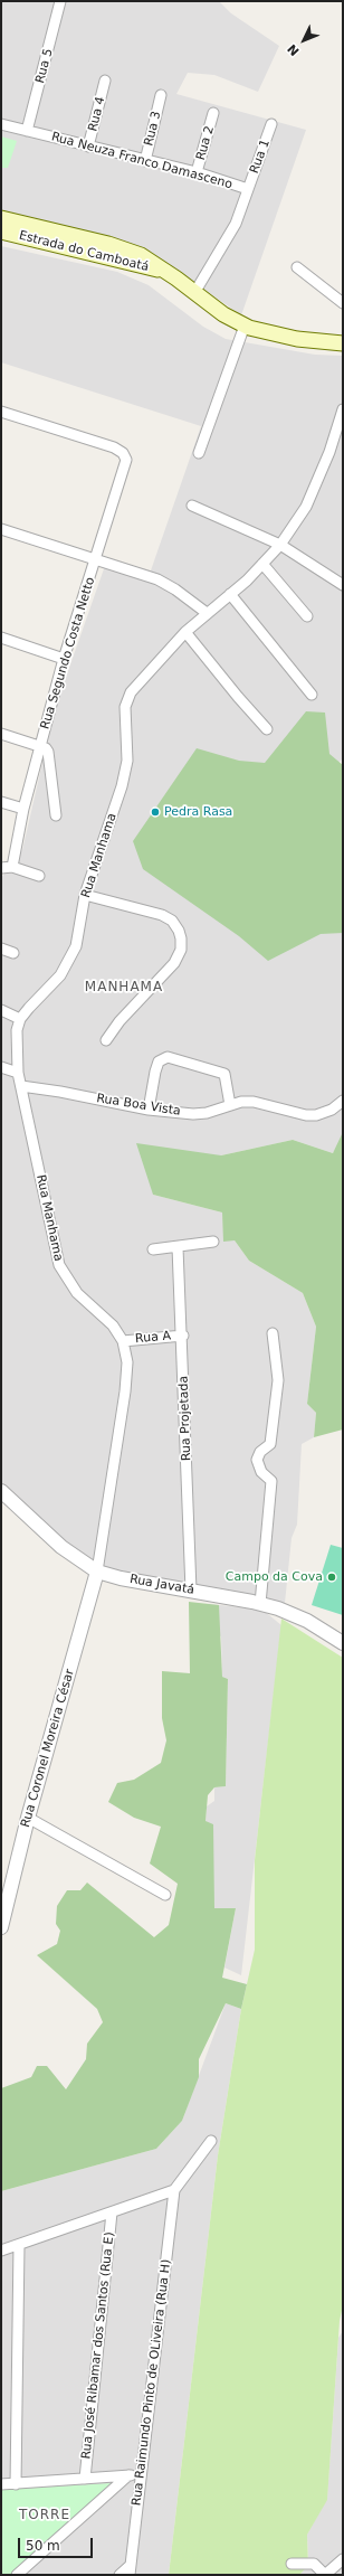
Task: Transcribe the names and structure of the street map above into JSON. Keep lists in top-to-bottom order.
{
  "streets": {
    "main road": ["Estrada do Camboatá"],
    "street": [
      "Rua 5",
      "Rua 4",
      "Rua 3",
      "Rua 2",
      "Rua 1",
      "Rua Neuza Franco Damasceno",
      "Rua Segundo Costa Netto",
      "Rua Manhama",
      "Rua Boa Vista",
      "Rua A",
      "Rua Projetada",
      "Rua Javatá",
      "Rua Coronel Moreira César",
      "Rua José Ribamar dos Santos (Rua E)",
      "Rua Raimundo Pinto de OLiveira (Rua H)"
    ]
  },
  "crossings": [
    ["Rua 5", "Rua Neuza Franco Damasceno"],
    ["Rua 4", "Rua Neuza Franco Damasceno"],
    ["Rua 3", "Rua Neuza Franco Damasceno"],
    ["Rua 2", "Rua Neuza Franco Damasceno"],
    ["Rua 1", "Rua Neuza Franco Damasceno"],
    ["Rua Neuza Franco Damasceno", "Estrada do Camboatá"],
    ["Rua Manhama", "Rua Boa Vista"],
    ["Rua Manhama", "Rua A"],
    ["Rua Manhama", "Rua Javatá"],
    ["Rua Manhama", "Rua Coronel Moreira César"],
    ["Rua A", "Rua Projetada"],
    ["Rua Projetada", "Rua Javatá"],
    ["Rua Javatá", "Rua Coronel Moreira César"]
  ],
  "districts": ["MANHAMA", "TORRE"],
  "places": ["Pedra Rasa", "Campo da Cova"],
  "scale_bar": "50 m",
  "north": "bottom left"
}
